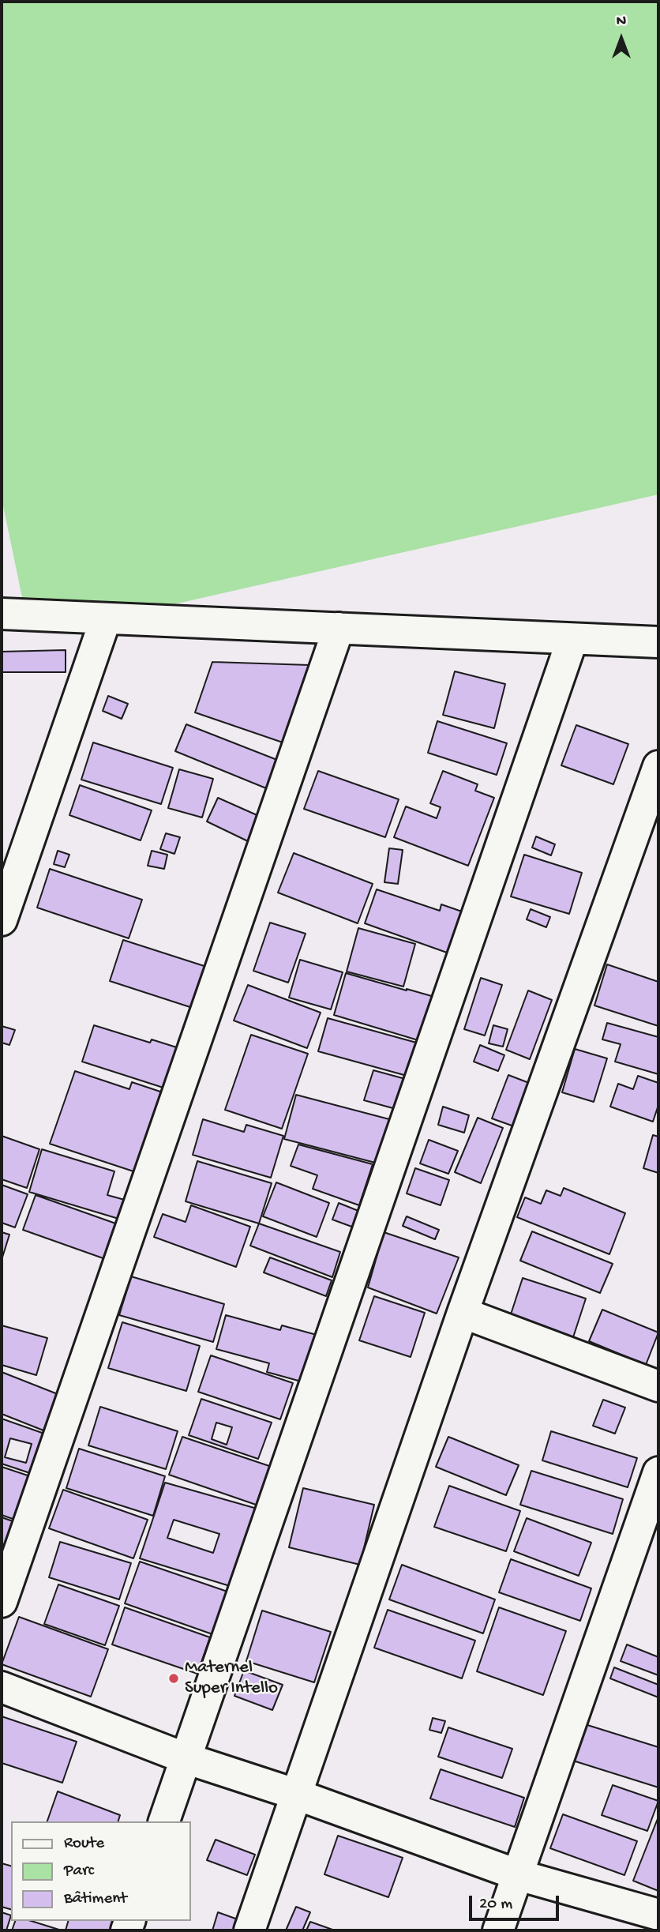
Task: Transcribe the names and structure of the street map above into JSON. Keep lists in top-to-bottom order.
{
  "places": ["Maternel Super Intello"],
  "legend": ["Route", "Parc", "Bâtiment"],
  "scale_bar": "20 m",
  "north": "top"
}
